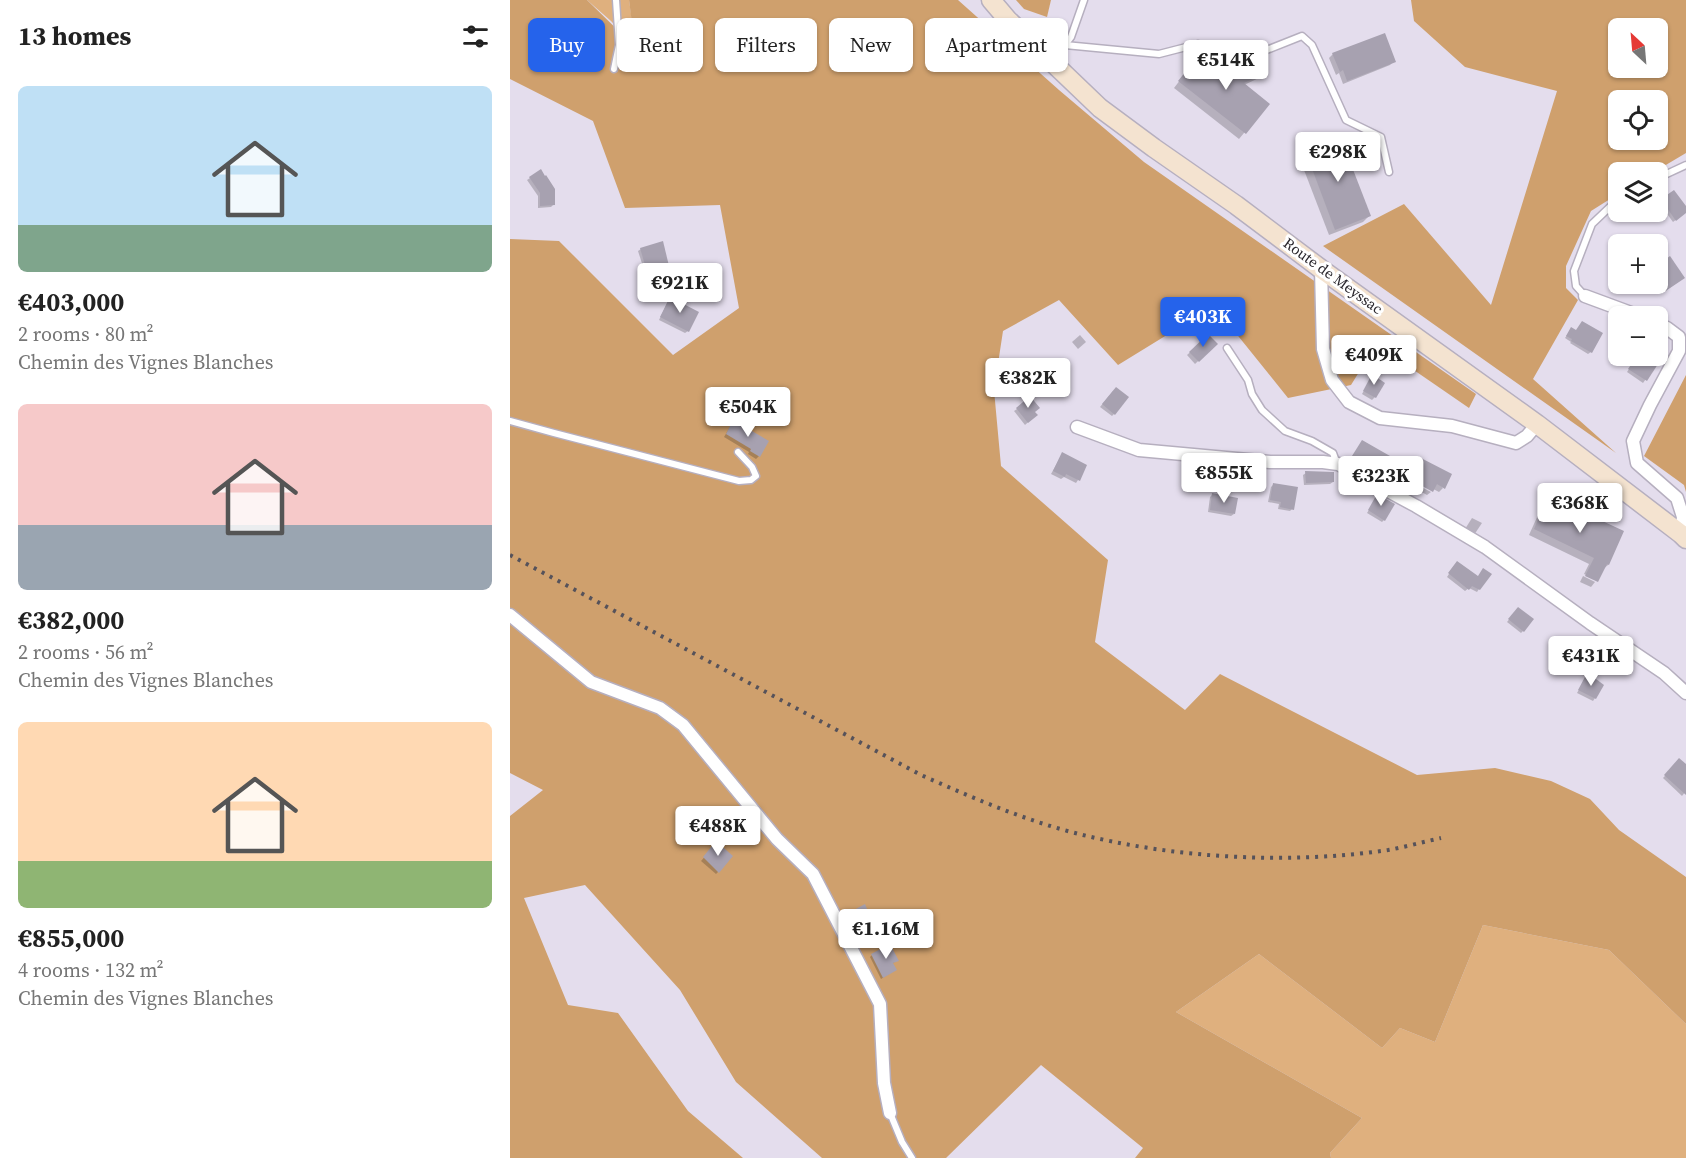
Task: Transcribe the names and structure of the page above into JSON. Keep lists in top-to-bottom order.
{
  "streets": {
    "main road": ["Route de Meyssac"]
  },
  "north": "top left",
  "page": {
    "heading": "13 homes",
    "map_buttons": ["+", "−"],
    "chip": [
      "Buy",
      "Rent",
      "Filters",
      "New",
      "Apartment"
    ],
    "price": [
      "€514K",
      "€298K",
      "€921K",
      "€403K",
      "€409K",
      "€382K",
      "€504K",
      "€855K",
      "€323K",
      "€368K",
      "€431K",
      "€488K",
      "€1.16M"
    ],
    "list": [
      {
        "name": "€403,000",
        "note": "2 rooms · 80 m² · Chemin des Vignes Blanches"
      },
      {
        "name": "€382,000",
        "note": "2 rooms · 56 m² · Chemin des Vignes Blanches"
      },
      {
        "name": "€855,000",
        "note": "4 rooms · 132 m² · Chemin des Vignes Blanches"
      }
    ]
  }
}
